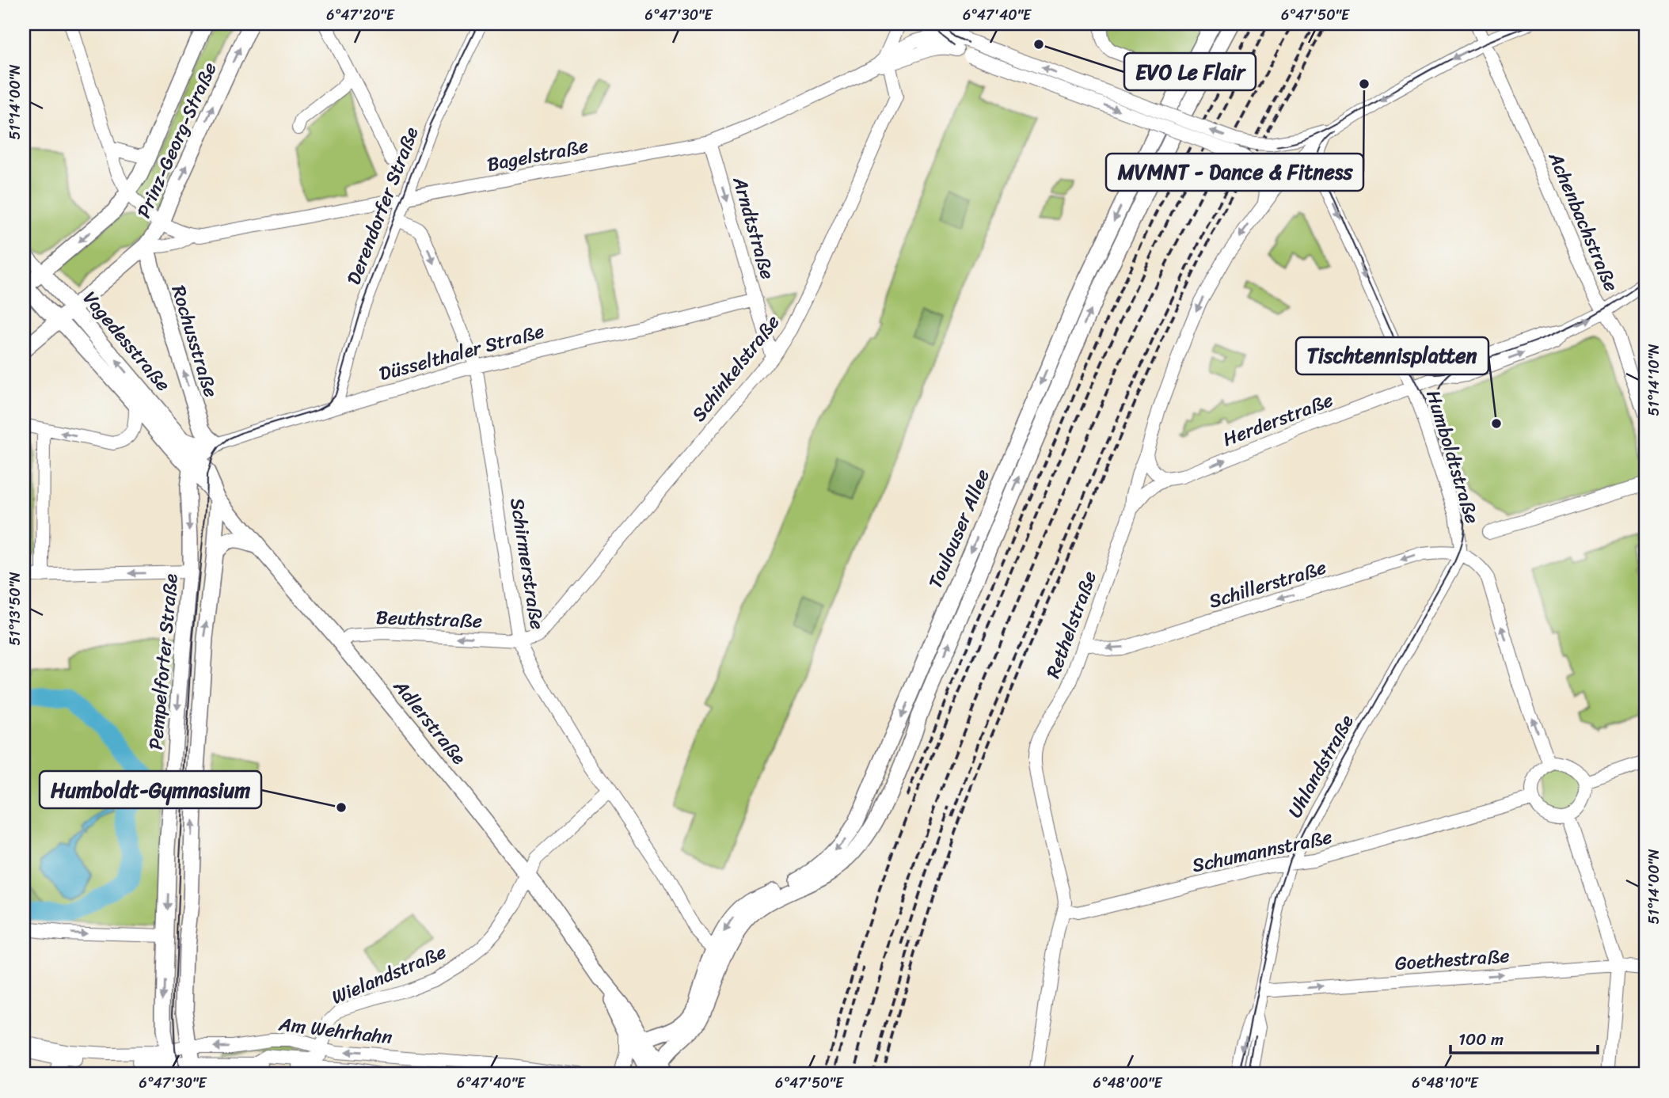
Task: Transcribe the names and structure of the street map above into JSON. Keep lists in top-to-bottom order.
{
  "streets": {
    "main road": [
      "Prinz-Georg-Straße",
      "Vagedesstraße",
      "Rochusstraße",
      "Düsselthaler Straße",
      "Toulouser Allee",
      "Pempelforter Straße",
      "Adlerstraße"
    ],
    "street": [
      "Bagelstraße",
      "Derendorfer Straße",
      "Achenbachstraße",
      "Arndtstraße",
      "Schinkelstraße",
      "Herderstraße",
      "Humboldtstraße",
      "Schirmerstraße",
      "Schillerstraße",
      "Beuthstraße",
      "Rethelstraße",
      "Uhlandstraße",
      "Schumannstraße",
      "Goethestraße",
      "Wielandstraße",
      "Am Wehrhahn"
    ]
  },
  "crossings": [
    ["Prinz-Georg-Straße", "Bagelstraße"],
    ["Prinz-Georg-Straße", "Vagedesstraße"],
    ["Prinz-Georg-Straße", "Rochusstraße"],
    ["Bagelstraße", "Derendorfer Straße"],
    ["Bagelstraße", "Arndtstraße"],
    ["Bagelstraße", "Rochusstraße"],
    ["Bagelstraße", "Schinkelstraße"],
    ["Bagelstraße", "Rethelstraße"],
    ["Derendorfer Straße", "Düsselthaler Straße"],
    ["Derendorfer Straße", "Schirmerstraße"],
    ["Achenbachstraße", "Herderstraße"],
    ["Achenbachstraße", "Rethelstraße"],
    ["Arndtstraße", "Düsselthaler Straße"],
    ["Arndtstraße", "Schinkelstraße"],
    ["Vagedesstraße", "Düsselthaler Straße"],
    ["Vagedesstraße", "Pempelforter Straße"],
    ["Vagedesstraße", "Adlerstraße"],
    ["Rochusstraße", "Düsselthaler Straße"],
    ["Düsselthaler Straße", "Schirmerstraße"],
    ["Düsselthaler Straße", "Pempelforter Straße"],
    ["Düsselthaler Straße", "Adlerstraße"],
    ["Schinkelstraße", "Schirmerstraße"],
    ["Schinkelstraße", "Beuthstraße"],
    ["Herderstraße", "Humboldtstraße"],
    ["Herderstraße", "Rethelstraße"],
    ["Humboldtstraße", "Schillerstraße"],
    ["Humboldtstraße", "Rethelstraße"],
    ["Humboldtstraße", "Uhlandstraße"],
    ["Toulouser Allee", "Schirmerstraße"],
    ["Schirmerstraße", "Beuthstraße"],
    ["Schirmerstraße", "Wielandstraße"],
    ["Schillerstraße", "Rethelstraße"],
    ["Schillerstraße", "Uhlandstraße"],
    ["Beuthstraße", "Adlerstraße"],
    ["Rethelstraße", "Schumannstraße"],
    ["Pempelforter Straße", "Adlerstraße"],
    ["Pempelforter Straße", "Am Wehrhahn"],
    ["Adlerstraße", "Wielandstraße"],
    ["Uhlandstraße", "Schumannstraße"],
    ["Uhlandstraße", "Goethestraße"],
    ["Wielandstraße", "Am Wehrhahn"]
  ],
  "one_way": [
    "Arndtstraße",
    "Rochusstraße",
    "Herderstraße",
    "Humboldtstraße",
    "Schillerstraße",
    "Beuthstraße",
    "Rethelstraße",
    "Goethestraße"
  ],
  "places": [
    "EVO Le Flair",
    "MVMNT - Dance & Fitness",
    "Tischtennisplatten",
    "Humboldt-Gymnasium"
  ],
  "scale_bar": "100 m",
  "coordinates": [
    "6°47'20\"E",
    "6°47'30\"E",
    "6°47'40\"E",
    "6°47'50\"E",
    "51°14'00\"N",
    "51°14'10\"N",
    "51°13'50\"N",
    "6°48'00\"E",
    "6°48'10\"E"
  ]
}
